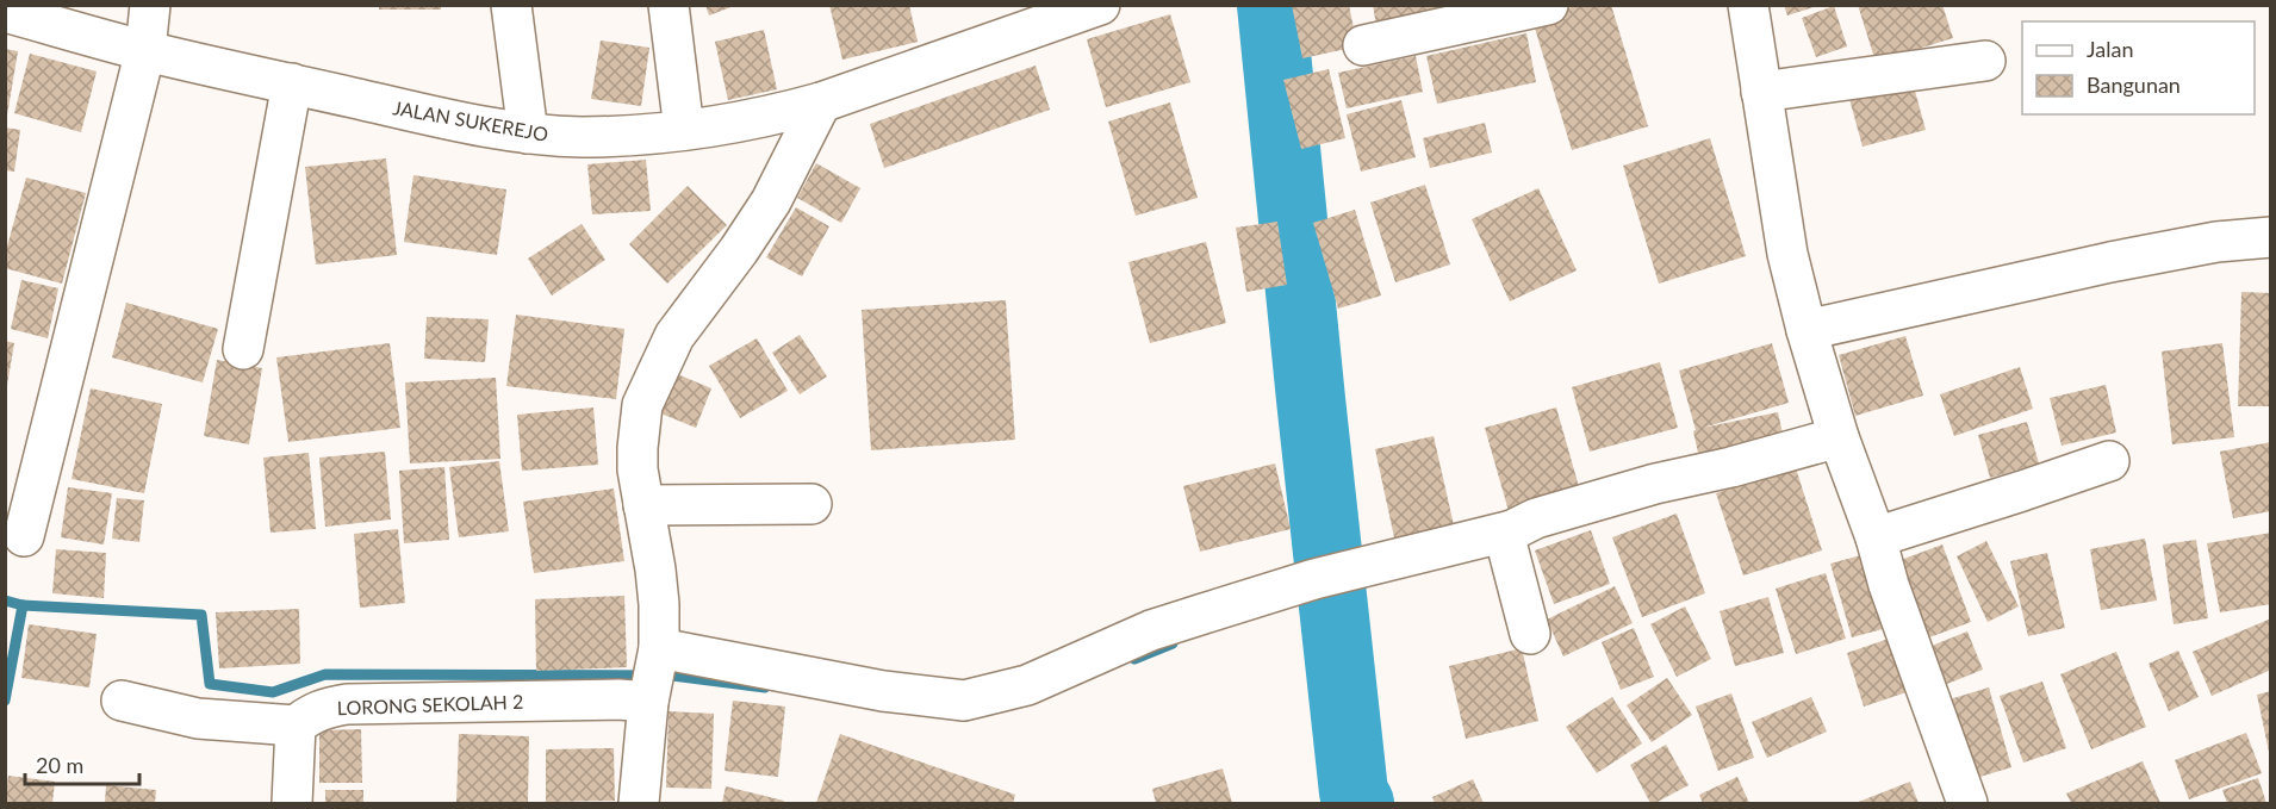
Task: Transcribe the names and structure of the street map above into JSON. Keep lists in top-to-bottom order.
{
  "streets": {
    "street": ["JALAN SUKEREJO", "LORONG SEKOLAH 2"]
  },
  "legend": ["Jalan", "Bangunan"],
  "scale_bar": "20 m"
}
